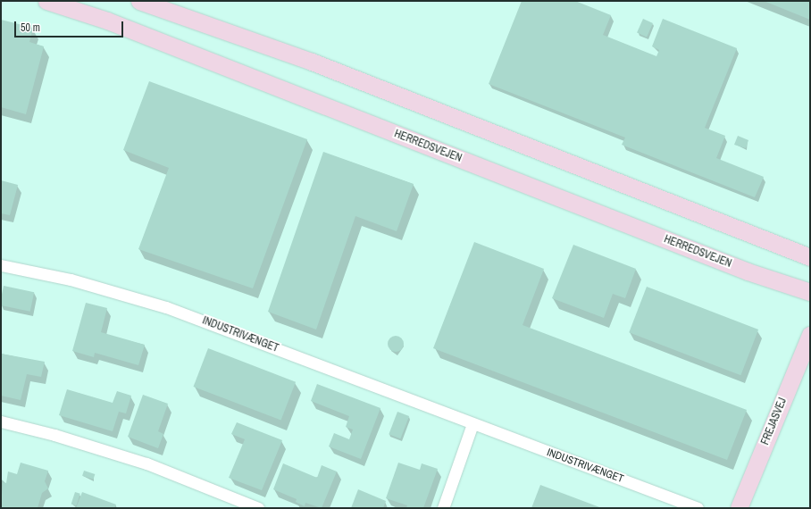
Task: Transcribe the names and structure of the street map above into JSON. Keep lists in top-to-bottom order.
{
  "streets": {
    "street": ["HERREDSVEJEN", "INDUSTRIVÆNGET", "FREJASVEJ"]
  },
  "scale_bar": "50 m"
}
